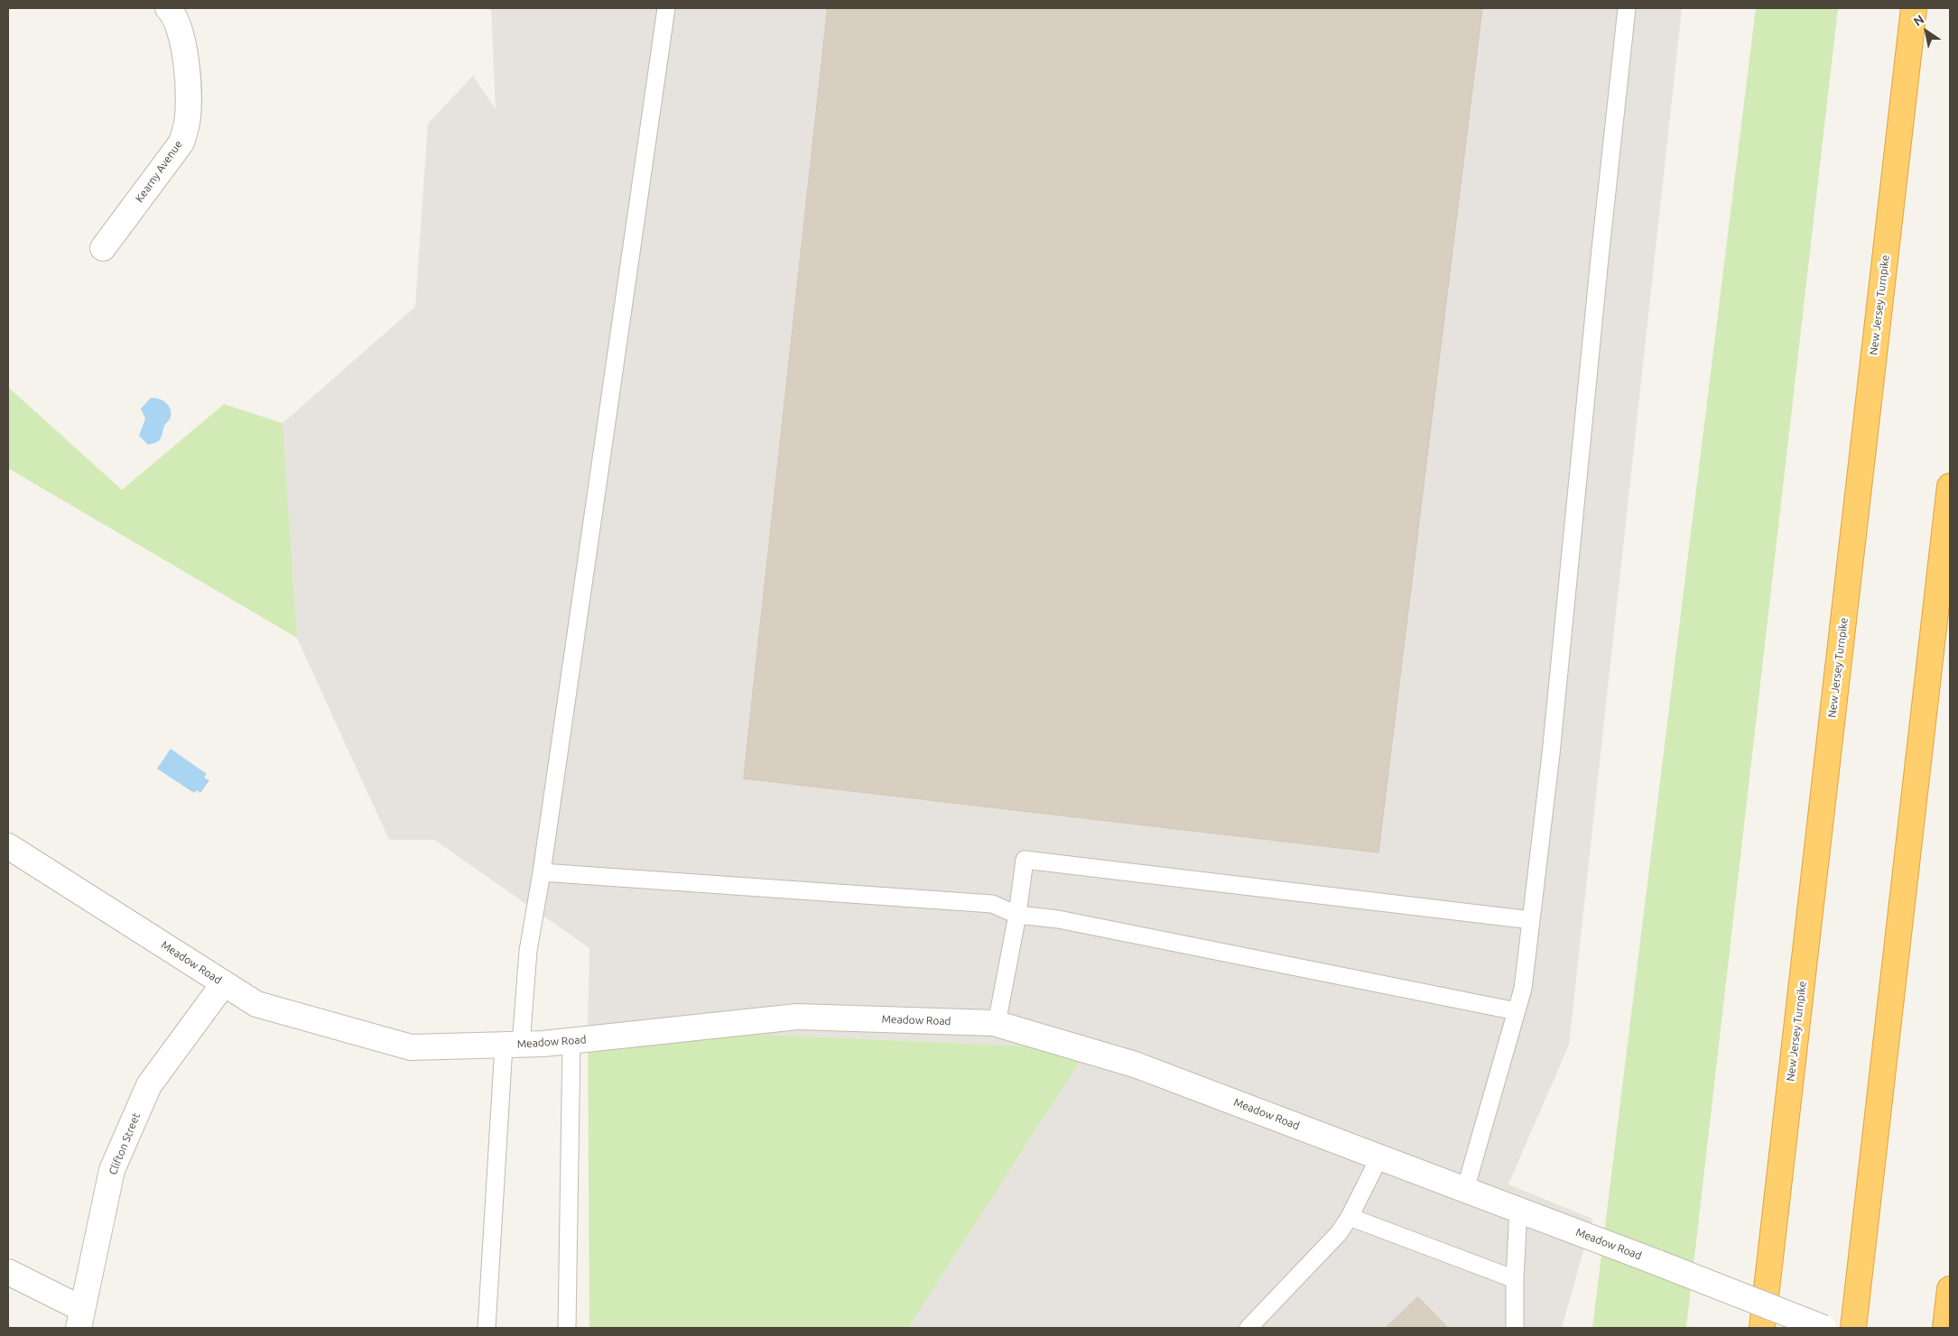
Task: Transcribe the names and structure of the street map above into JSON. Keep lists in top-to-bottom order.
{
  "streets": {
    "highway": ["New Jersey Turnpike"],
    "street": ["Kearny Avenue", "Meadow Road", "Clifton Street"]
  },
  "crossings": [
    ["Meadow Road", "Clifton Street"]
  ],
  "north": "top left"
}
